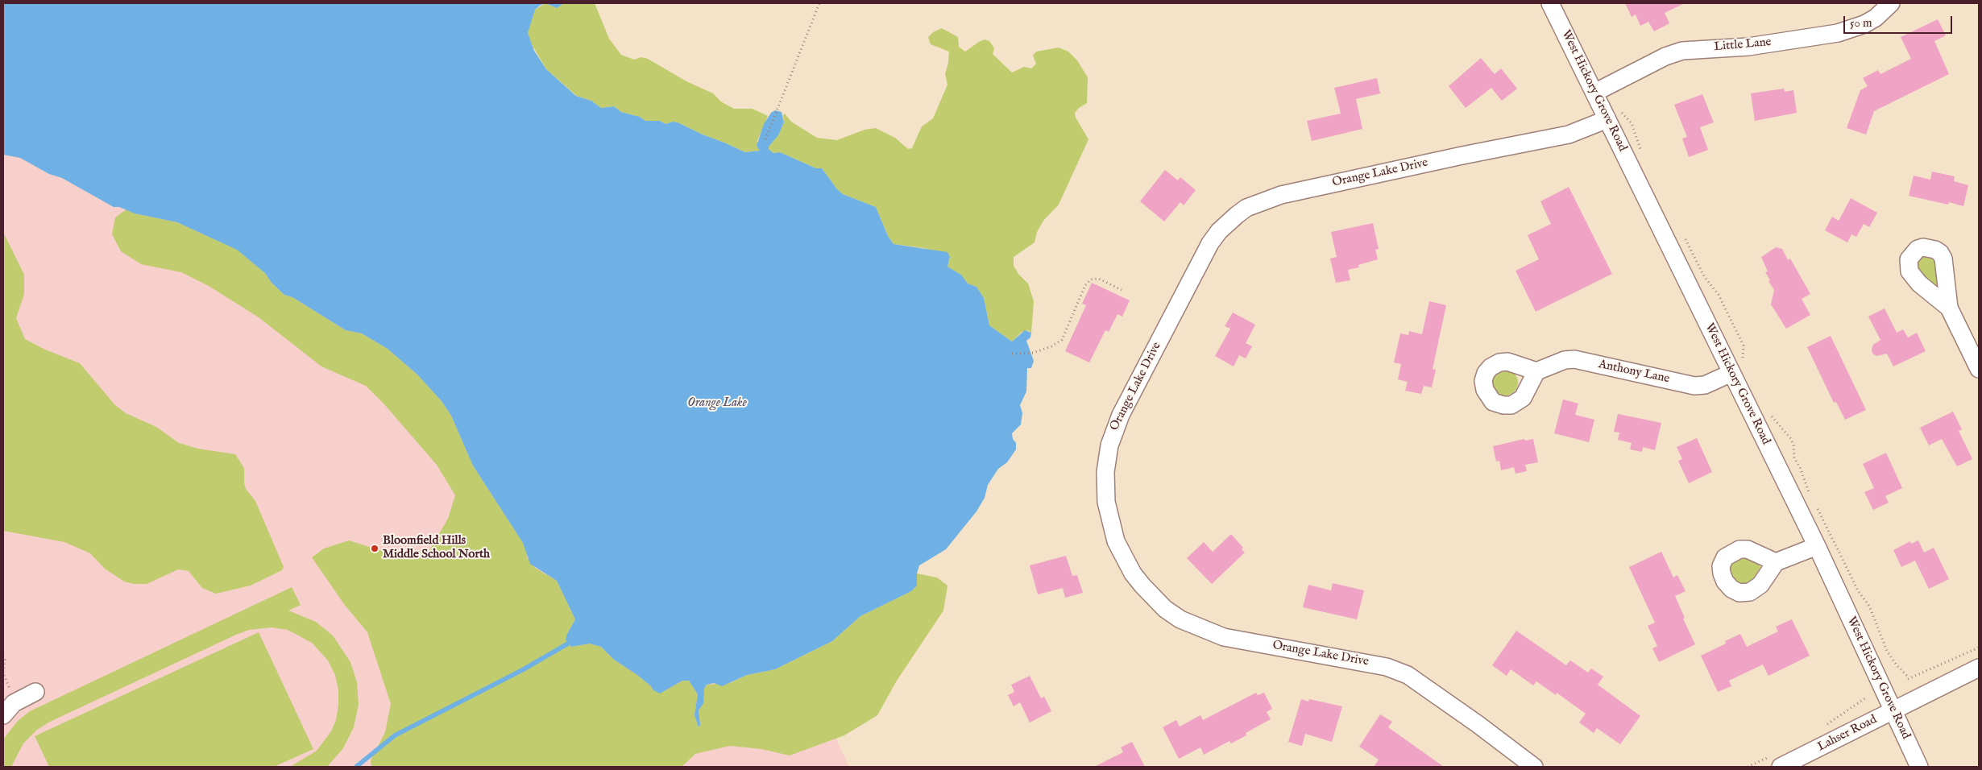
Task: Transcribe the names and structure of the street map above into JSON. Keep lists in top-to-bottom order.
{
  "streets": {
    "street": [
      "Little Lane",
      "West Hickory Grove Road",
      "Orange Lake Drive",
      "Anthony Lane",
      "Lahser Road"
    ]
  },
  "crossings": [
    ["Little Lane", "West Hickory Grove Road"],
    ["West Hickory Grove Road", "Orange Lake Drive"],
    ["West Hickory Grove Road", "Anthony Lane"],
    ["West Hickory Grove Road", "Lahser Road"]
  ],
  "water": ["Orange Lake"],
  "places": ["Bloomfield Hills Middle School North"],
  "scale_bar": "50 m"
}
